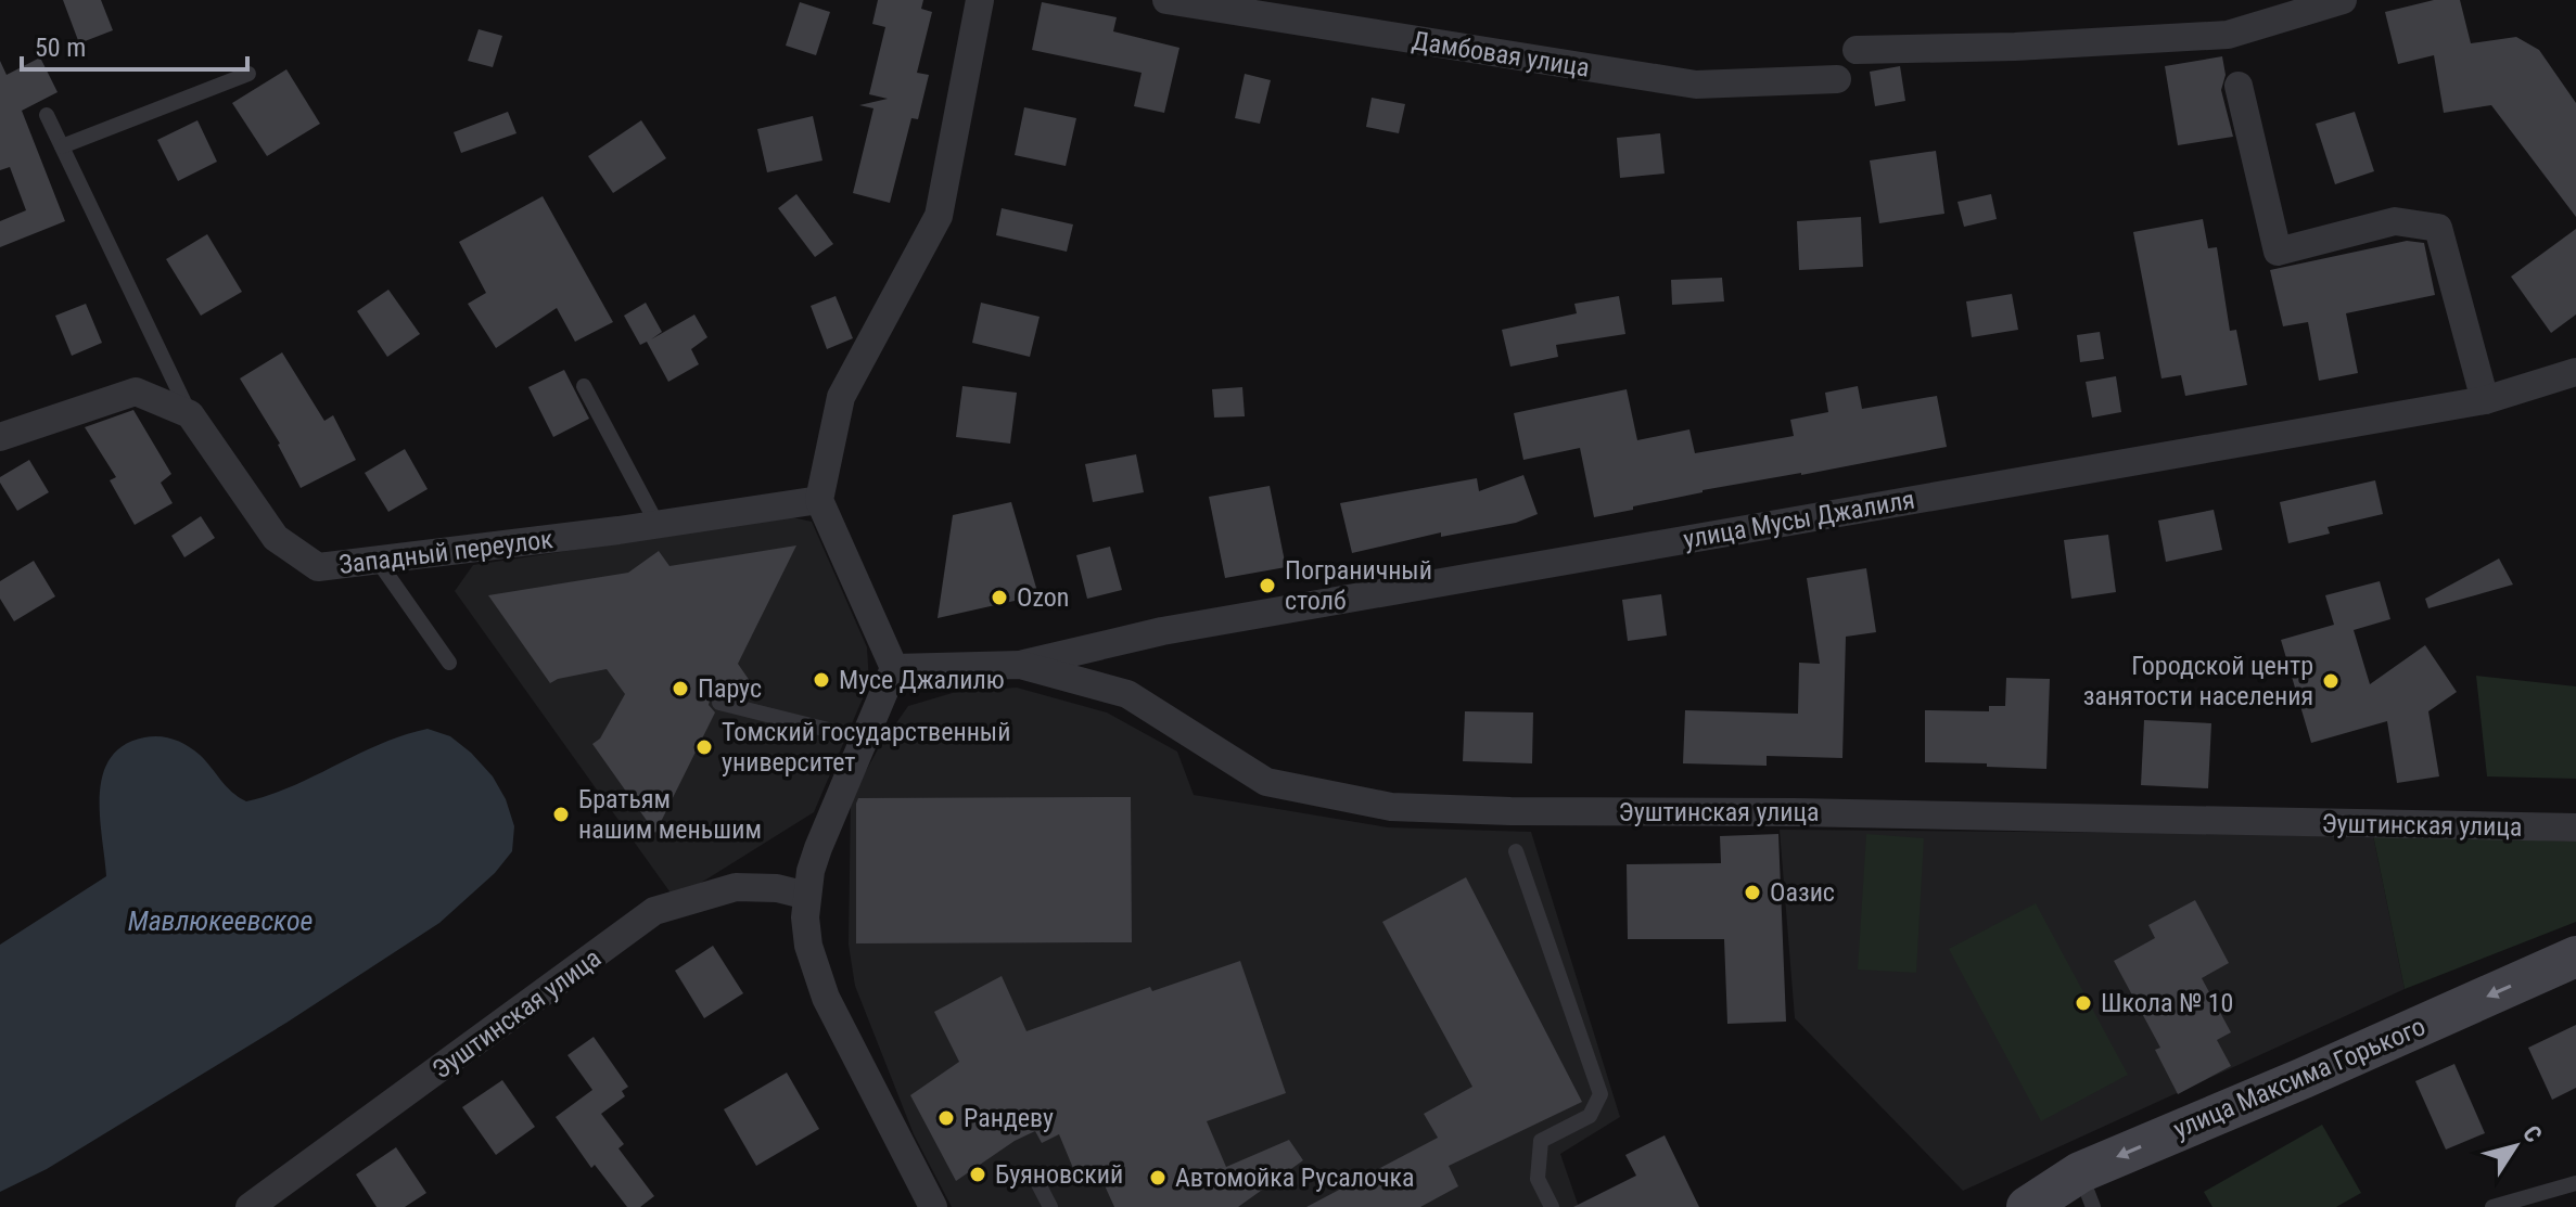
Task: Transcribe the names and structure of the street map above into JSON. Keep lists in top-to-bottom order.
{
  "streets": {
    "main road": ["улица Максима Горького"],
    "street": [
      "Дамбовая улица",
      "улица Мусы Джалиля",
      "Западный переулок",
      "Эуштинская улица"
    ]
  },
  "crossings": [
    ["улица Мусы Джалиля", "Эуштинская улица"]
  ],
  "one_way": ["улица Максима Горького"],
  "water": ["Мавлюкеевское"],
  "places": [
    "Пограничный столб",
    "Ozon",
    "Мусе Джалилю",
    "Городской центр занятости населения",
    "Парус",
    "Томский государственный университет",
    "Братьям нашим меньшим",
    "Оазис",
    "Школа № 10",
    "Рандеву",
    "Буяновский",
    "Автомойка Русалочка"
  ],
  "scale_bar": "50 m",
  "north": "top right"
}
